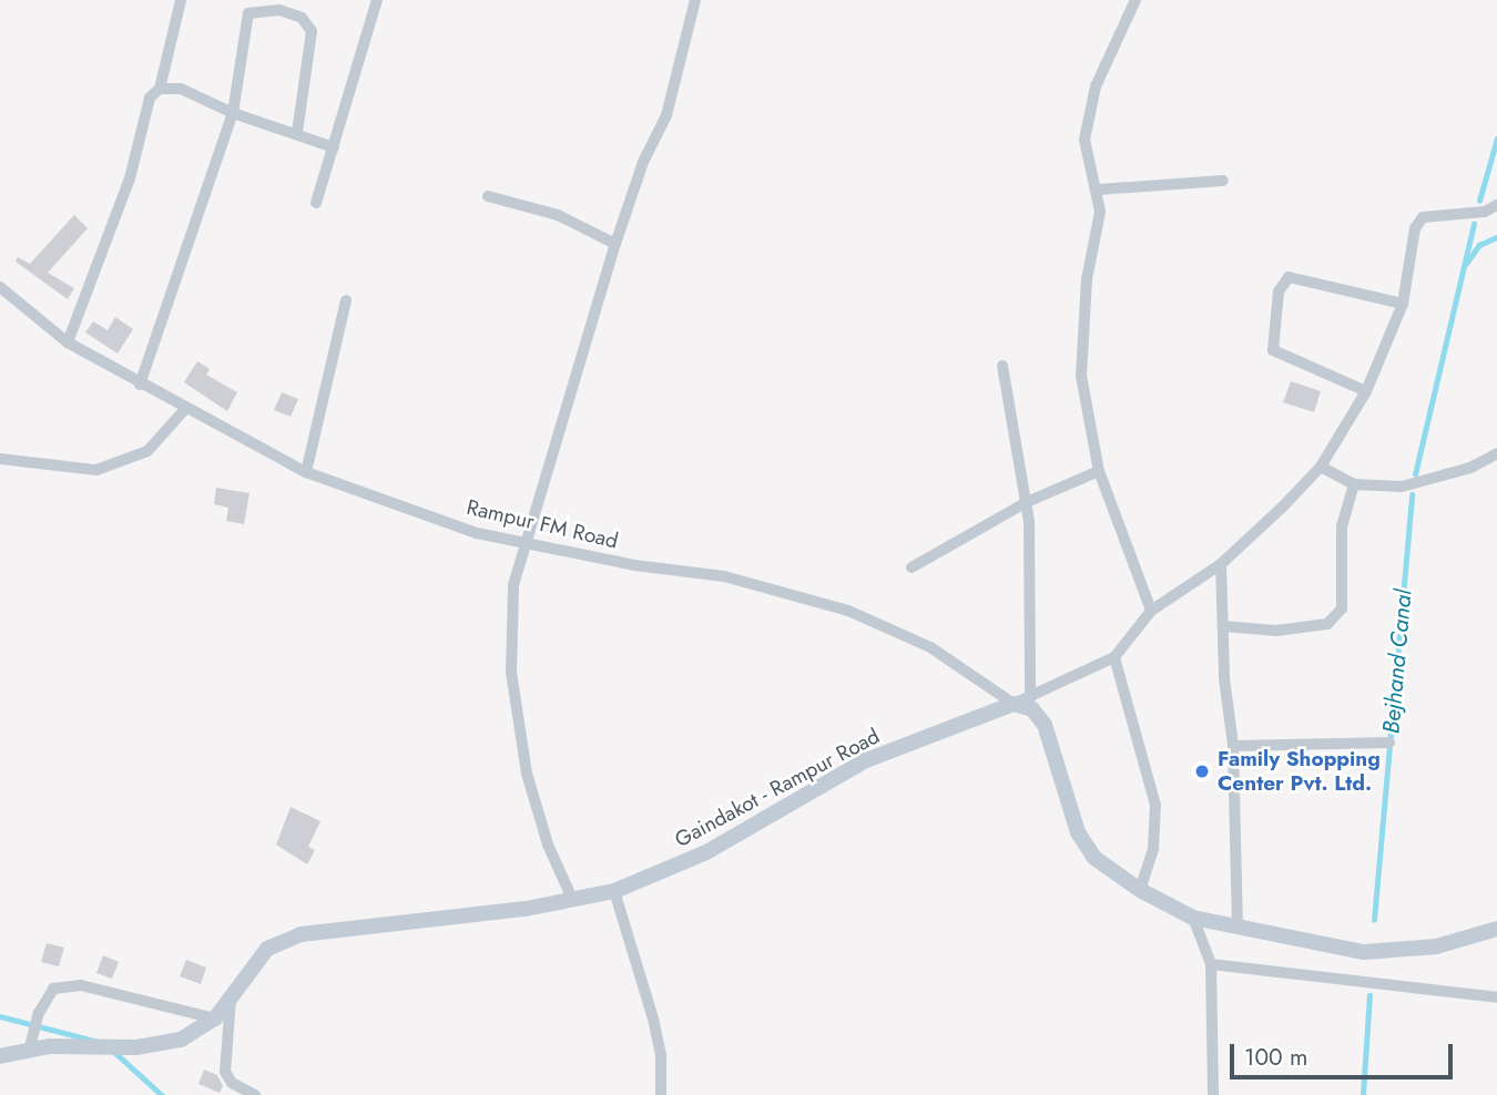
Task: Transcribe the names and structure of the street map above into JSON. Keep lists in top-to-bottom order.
{
  "streets": {
    "main road": ["Gaindakot - Rampur Road"],
    "street": ["Rampur FM Road"]
  },
  "crossings": [
    ["Rampur FM Road", "Gaindakot - Rampur Road"]
  ],
  "water": ["Bejhand Canal"],
  "places": ["Family Shopping Center Pvt. Ltd."],
  "scale_bar": "100 m"
}
